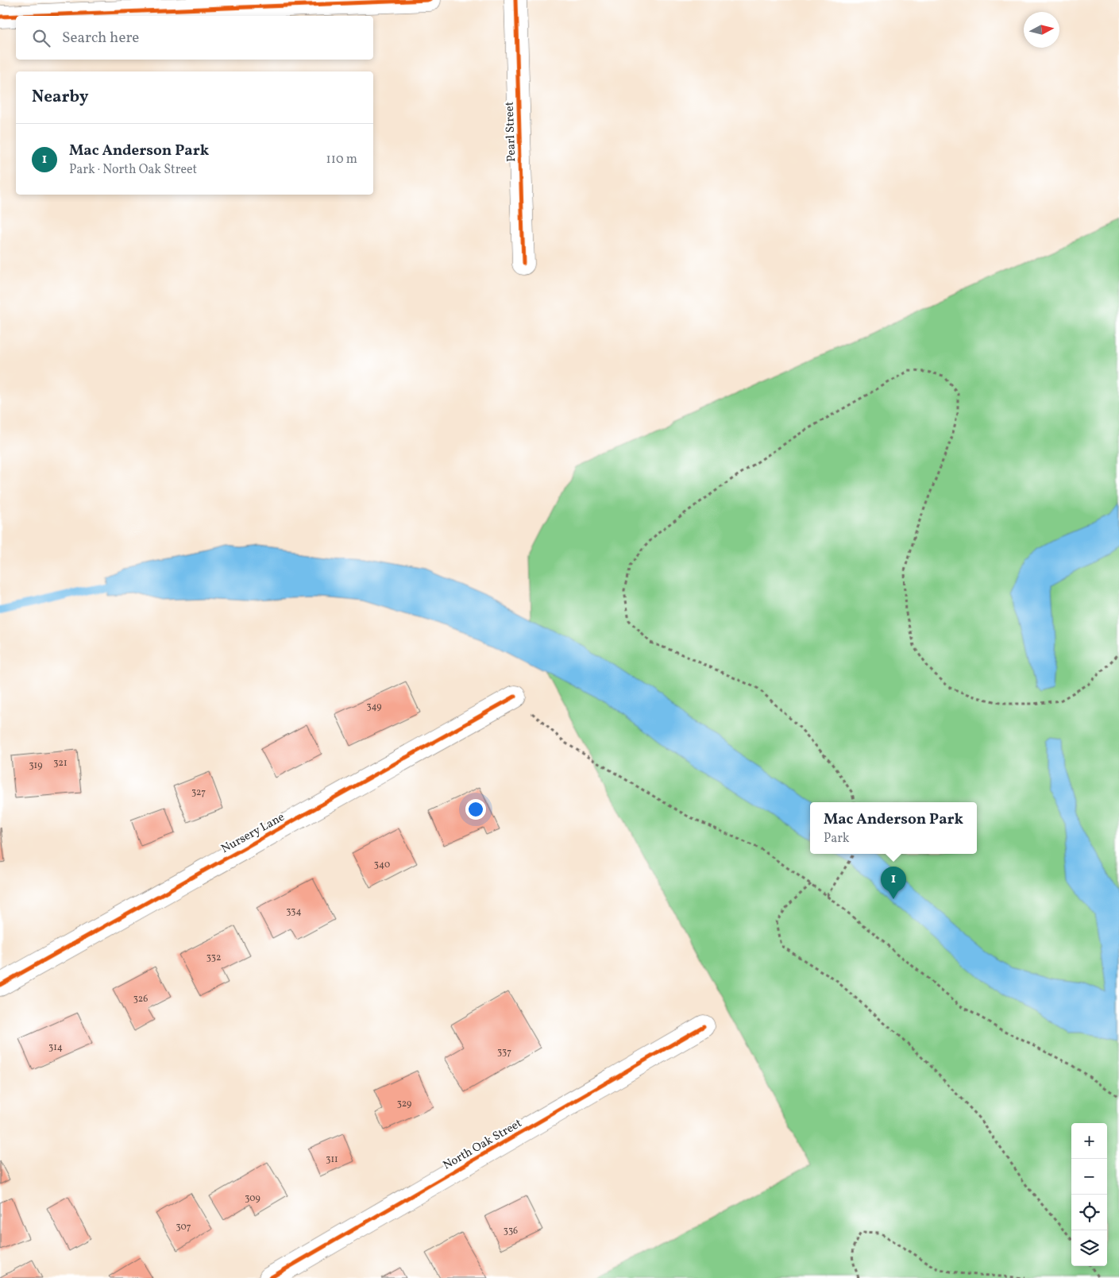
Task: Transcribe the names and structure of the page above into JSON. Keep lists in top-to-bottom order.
{
  "streets": {
    "street": ["Pearl Street", "Nursery Lane", "North Oak Street"]
  },
  "house_numbers": [
    "349",
    "321",
    "319",
    "327",
    "340",
    "334",
    "332",
    "326",
    "314",
    "337",
    "329",
    "311",
    "309",
    "307",
    "336"
  ],
  "north": "right",
  "page": {
    "search": "Search here",
    "heading": "Nearby",
    "list": [
      {
        "mark": "1",
        "name": "Mac Anderson Park",
        "note": "Park · North Oak Street",
        "value": "110 m"
      }
    ],
    "popup": ["Mac Anderson Park", "Park"],
    "pins": "1",
    "map_buttons": ["+", "−"]
  }
}
